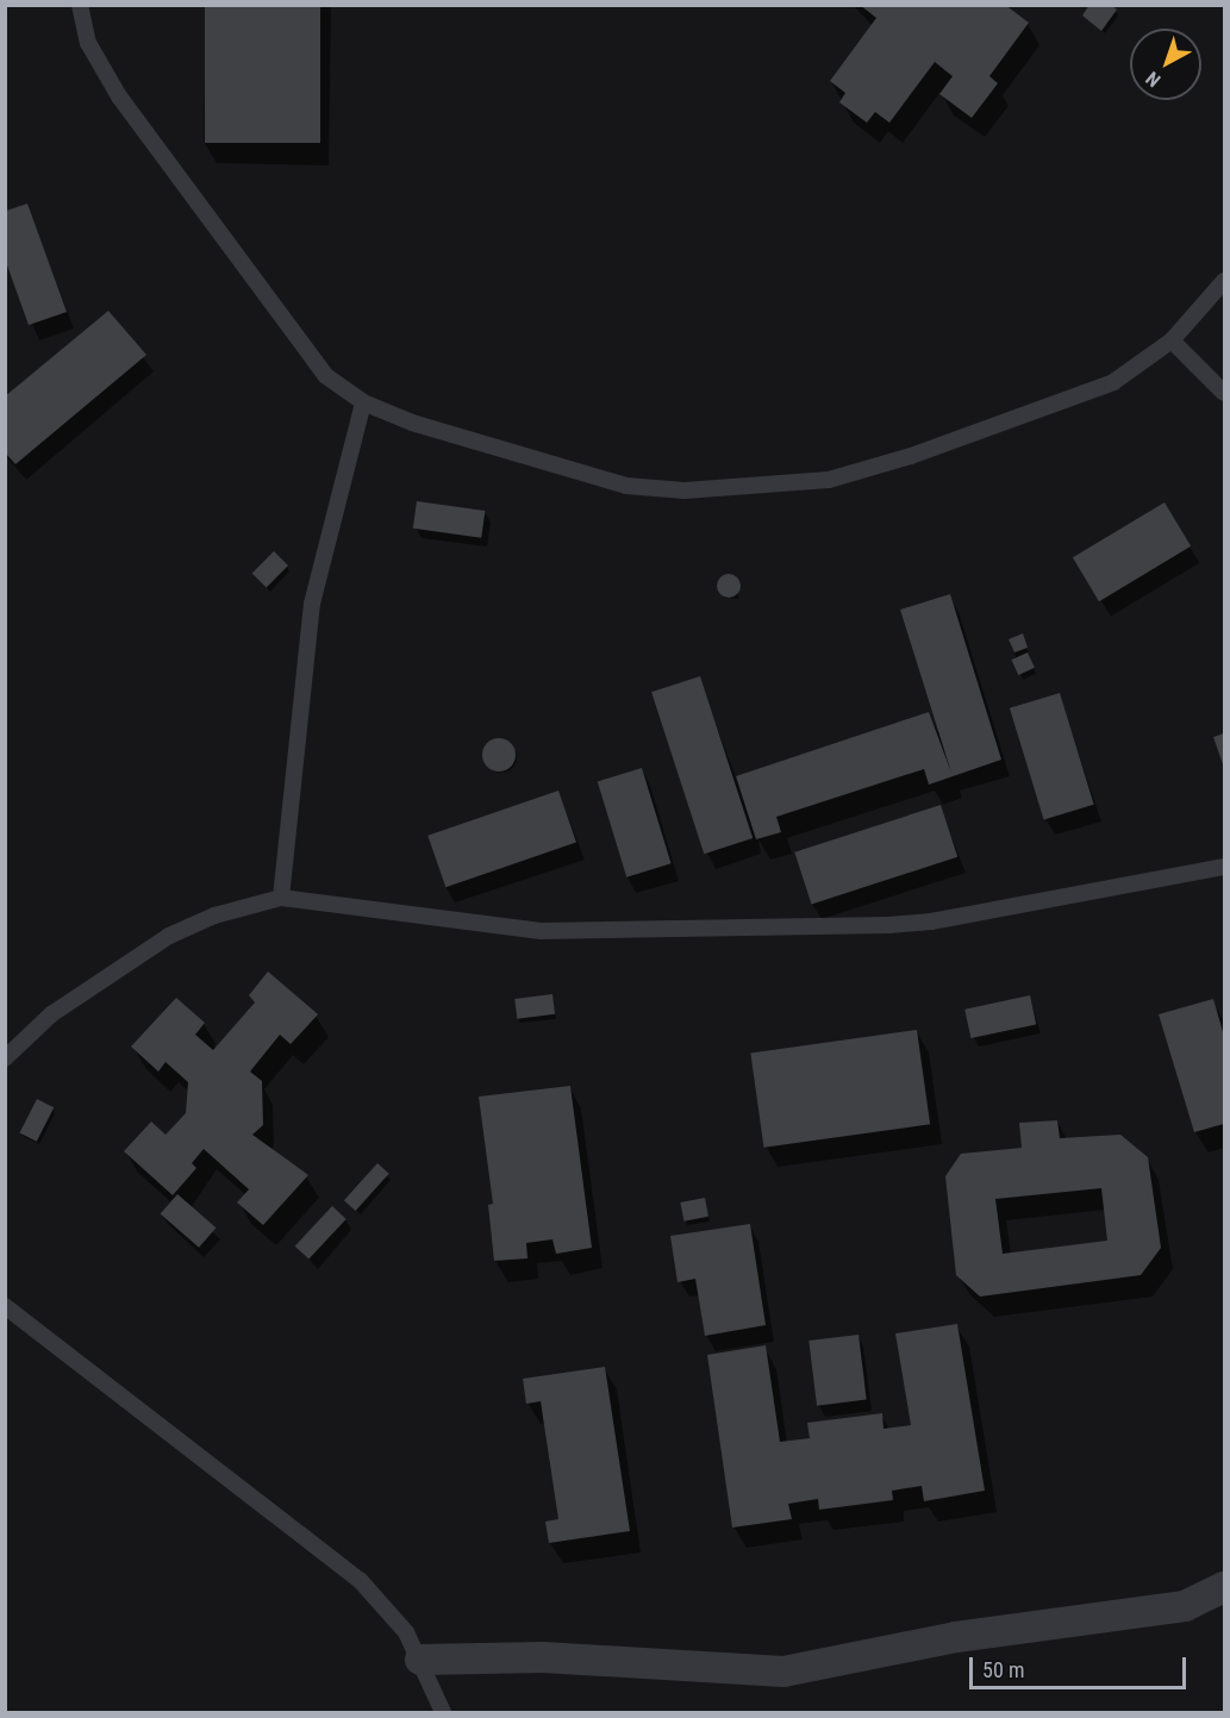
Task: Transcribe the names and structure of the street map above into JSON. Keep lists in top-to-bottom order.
{
  "scale_bar": "50 m",
  "north": "bottom left"
}
